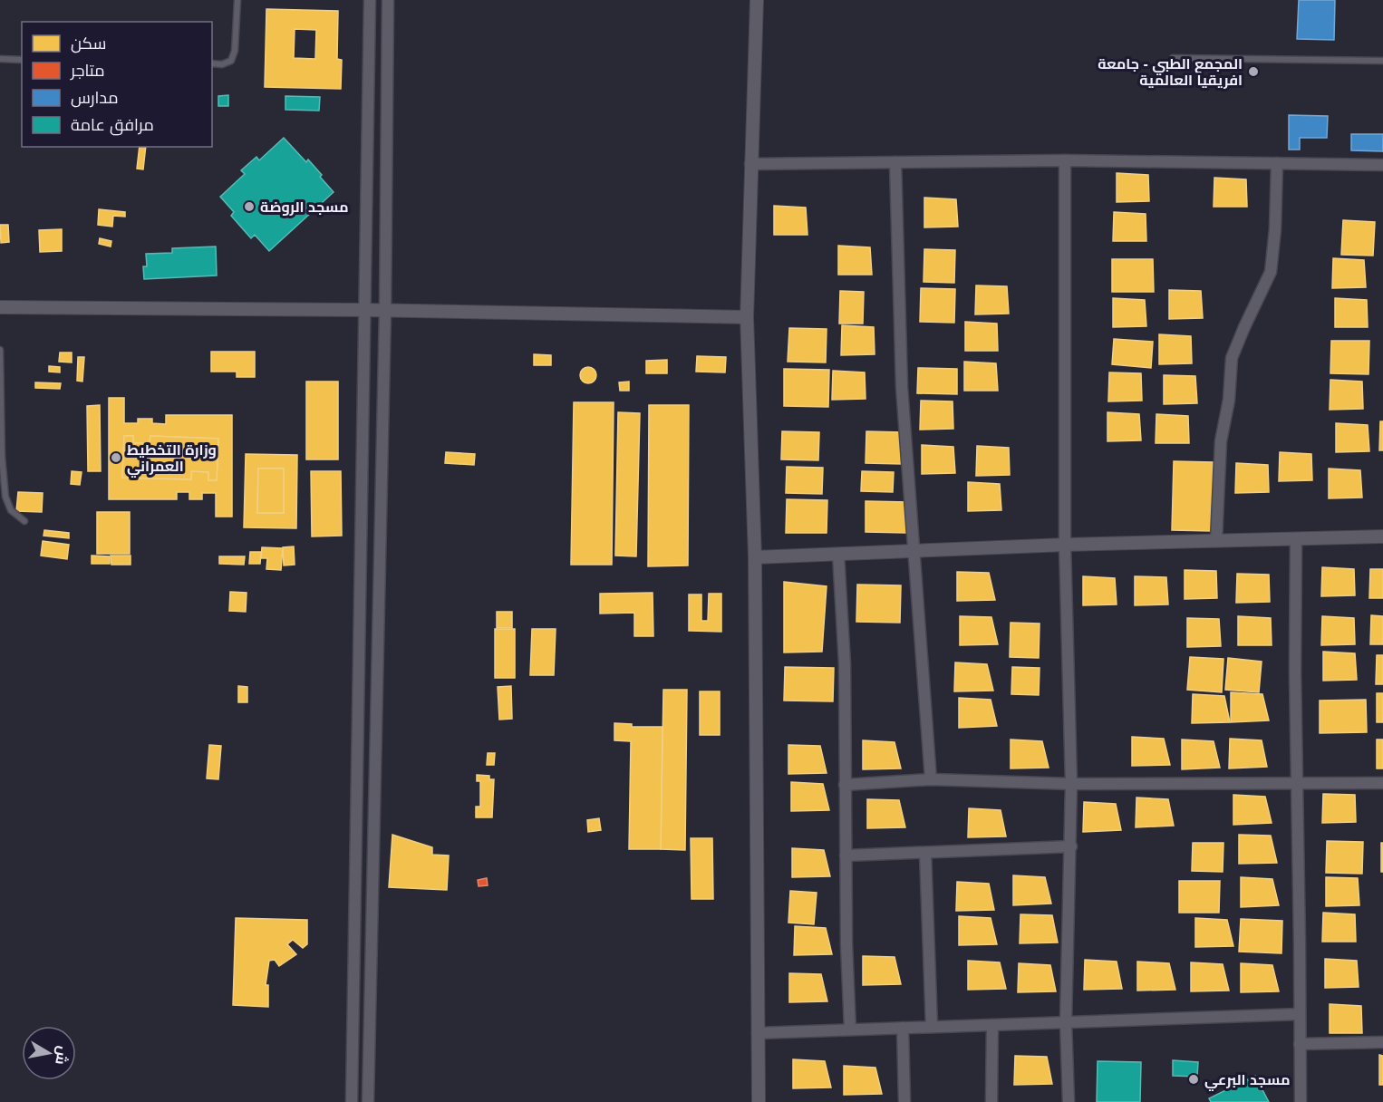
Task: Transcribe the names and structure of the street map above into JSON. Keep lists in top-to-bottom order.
{
  "places": [
    "المجمع الطبي - جامعة افريقيا العالمية",
    "مسجد الروضة",
    "وزارة التخطيط العمراني",
    "مسجد البرعي"
  ],
  "legend": [
    "سكن",
    "متاجر",
    "مدارس",
    "مرافق عامة"
  ],
  "north": "right"
}
